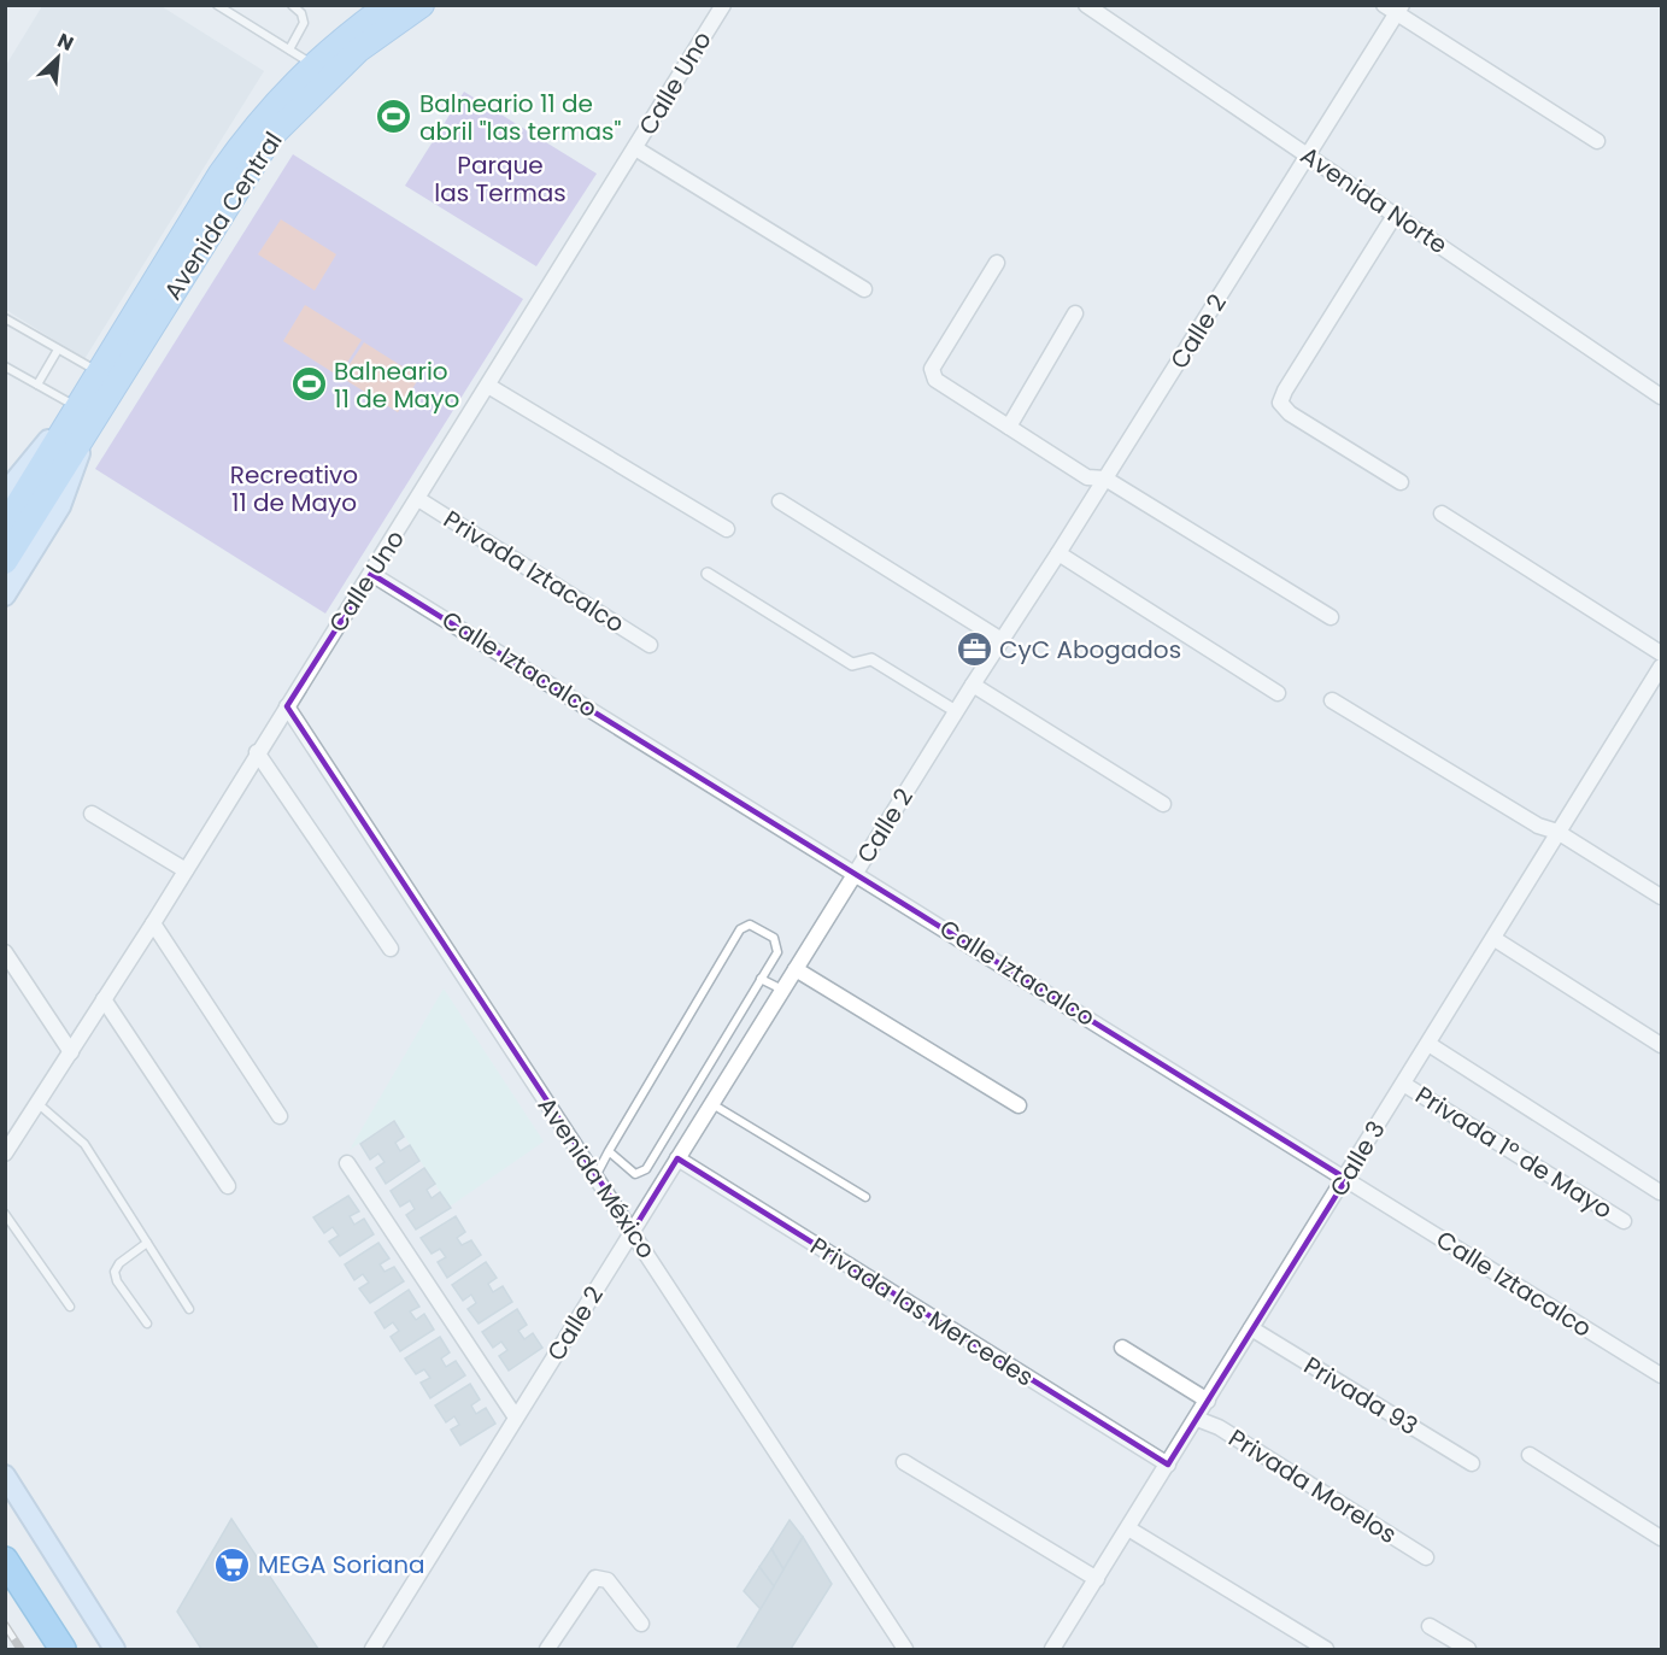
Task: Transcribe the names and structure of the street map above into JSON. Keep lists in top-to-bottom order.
{
  "streets": {
    "main road": ["Avenida Central"],
    "street": [
      "Calle Uno",
      "Avenida Norte",
      "Calle 2",
      "Privada Iztacalco",
      "Calle Iztacalco",
      "Privada 1º de Mayo",
      "Calle 3",
      "Avenida México",
      "Privada las Mercedes",
      "Privada 93",
      "Privada Morelos"
    ]
  },
  "crossings": [
    ["Calle Uno", "Privada Iztacalco"],
    ["Calle Uno", "Calle Iztacalco"],
    ["Calle Uno", "Avenida México"],
    ["Avenida Norte", "Calle 2"],
    ["Calle 2", "Calle Iztacalco"],
    ["Calle 2", "Avenida México"],
    ["Calle 2", "Privada las Mercedes"],
    ["Calle Iztacalco", "Calle 3"],
    ["Privada 1º de Mayo", "Calle 3"],
    ["Calle 3", "Privada las Mercedes"],
    ["Calle 3", "Privada 93"],
    ["Calle 3", "Privada Morelos"]
  ],
  "parks": ["Parque las Termas", "Recreativo 11 de Mayo"],
  "places": {
    "sports": ["Balneario 11 de abril \"las termas\"", "Balneario 11 de Mayo"],
    "office": ["CyC Abogados"],
    "supermarket": ["MEGA Soriana"]
  },
  "north": "top right"
}
